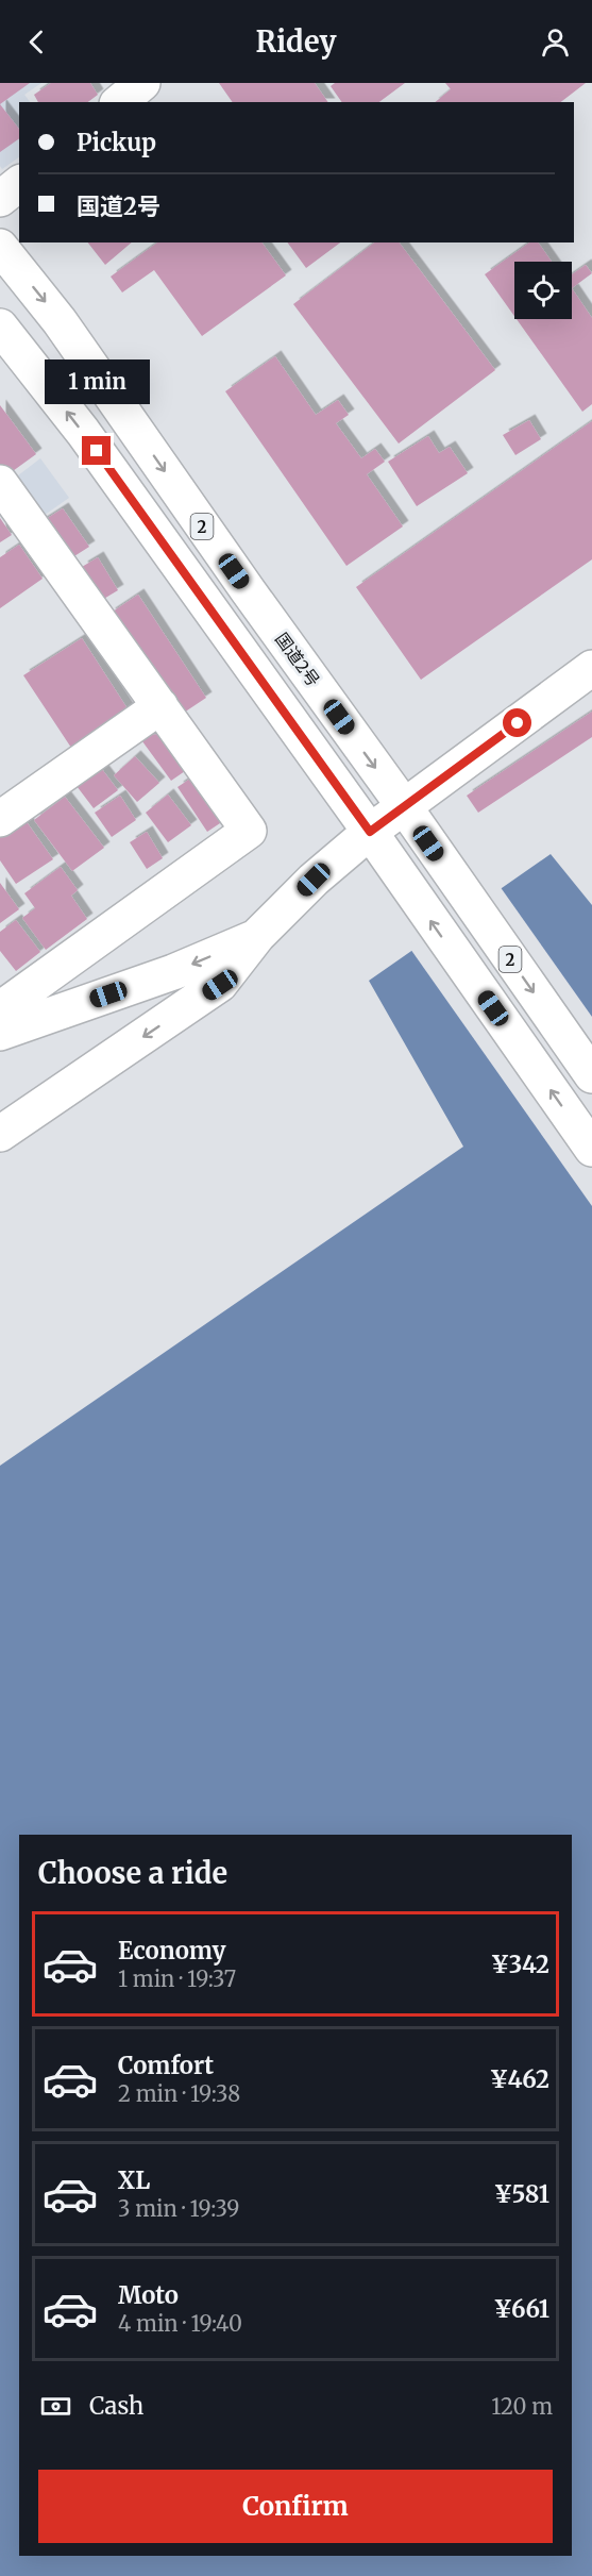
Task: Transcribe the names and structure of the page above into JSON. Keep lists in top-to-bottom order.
{
  "streets": {
    "main road": ["2", "国道2号"]
  },
  "page": {
    "header": "Ridey",
    "banner": ["Pickup", "国道2号"],
    "bubble": "1 min",
    "heading": "Choose a ride",
    "list": [
      {
        "name": "Economy",
        "note": "1 min · 19:37",
        "value": "¥342"
      },
      {
        "name": "Comfort",
        "note": "2 min · 19:38",
        "value": "¥462"
      },
      {
        "name": "XL",
        "note": "3 min · 19:39",
        "value": "¥581"
      },
      {
        "name": "Moto",
        "note": "4 min · 19:40",
        "value": "¥661"
      }
    ],
    "pay": ["Cash", "120 m"],
    "buttons": "Confirm"
  }
}
